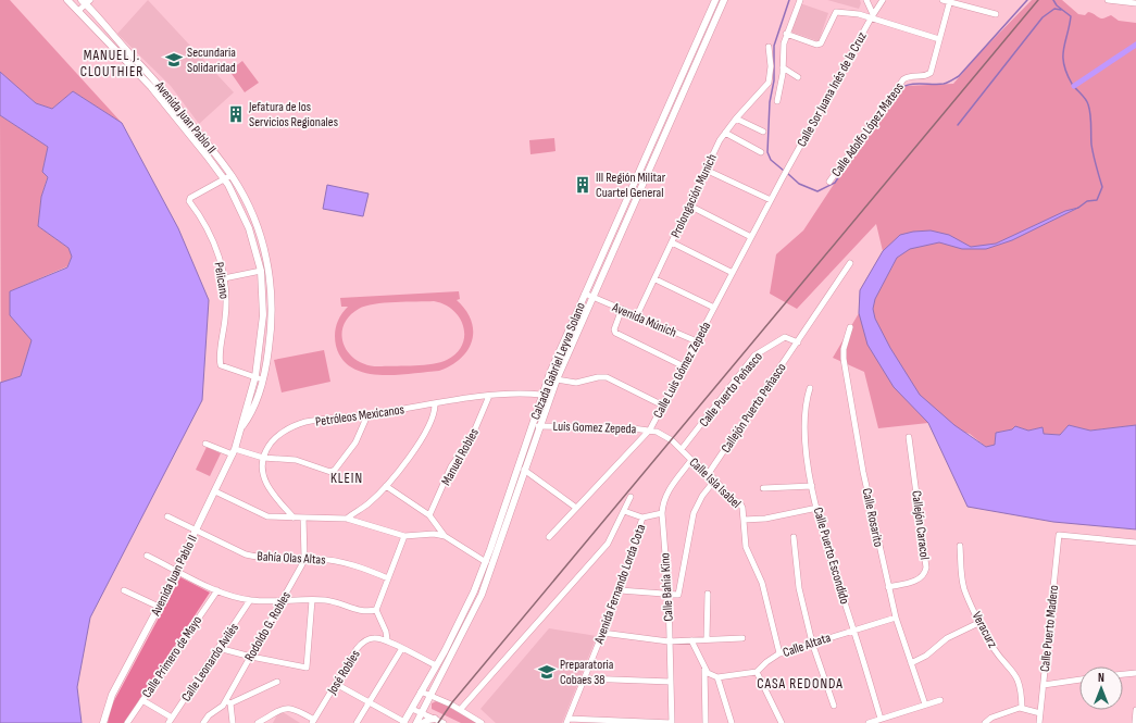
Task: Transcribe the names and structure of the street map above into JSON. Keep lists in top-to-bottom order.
{
  "streets": {
    "main road": ["Avenida Juan Pablo II", "Calzada Gabriel Leyva Solano"],
    "street": [
      "Calle Sor Juana Inés de la Cruz",
      "Calle Adolfo López Mateos",
      "Prolongación Munich",
      "Pelicano",
      "Avenida Múnich",
      "Calle Luis Gómez Zepeda",
      "Calle Puerto Peñasco",
      "Callejón Puerto Peñasco",
      "Petróleos Mexicanos",
      "Luis Gomez Zepeda",
      "Manuel Robles",
      "Calle Isla Isabel",
      "Calle Rosarito",
      "Callejón Caracol",
      "Calle Puerto Escondido",
      "Bahía Olas Altas",
      "Avenida Fernando Lorda Cota",
      "Calle Bahía Kino",
      "Rodoldo G. Robles",
      "Calle Puerto Madero",
      "Veracurz",
      "Calle Altata",
      "Calle Primero de Mayo",
      "Calle Leonardo Avilés",
      "José Robles"
    ]
  },
  "crossings": [
    ["Calle Sor Juana Inés de la Cruz", "Calle Luis Gómez Zepeda"],
    ["Avenida Juan Pablo II", "Pelicano"],
    ["Avenida Juan Pablo II", "Bahía Olas Altas"],
    ["Prolongación Munich", "Avenida Múnich"],
    ["Avenida Múnich", "Calzada Gabriel Leyva Solano"],
    ["Avenida Múnich", "Calle Luis Gómez Zepeda"],
    ["Calzada Gabriel Leyva Solano", "Petróleos Mexicanos"],
    ["Calzada Gabriel Leyva Solano", "Luis Gomez Zepeda"],
    ["Calle Luis Gómez Zepeda", "Luis Gomez Zepeda"],
    ["Calle Luis Gómez Zepeda", "Calle Isla Isabel"],
    ["Calle Puerto Peñasco", "Callejón Puerto Peñasco"],
    ["Calle Puerto Peñasco", "Calle Isla Isabel"],
    ["Callejón Puerto Peñasco", "Calle Isla Isabel"],
    ["Petróleos Mexicanos", "Manuel Robles"],
    ["Luis Gomez Zepeda", "Calle Isla Isabel"],
    ["Calle Isla Isabel", "Calle Bahía Kino"],
    ["Calle Isla Isabel", "Calle Altata"],
    ["Calle Rosarito", "Callejón Caracol"],
    ["Calle Rosarito", "Calle Altata"],
    ["Calle Puerto Escondido", "Calle Altata"],
    ["Bahía Olas Altas", "Rodoldo G. Robles"]
  ],
  "districts": ["MANUEL J. CLOUTHIER", "KLEIN", "CASA REDONDA"],
  "places": {
    "school or university": ["Secundaria Solidaridad", "Preparatoria Cobaes 38"],
    "building": ["Jefatura de los Servicios Regionales", "III Región Militar Cuartel General"]
  },
  "north": "top"
}
